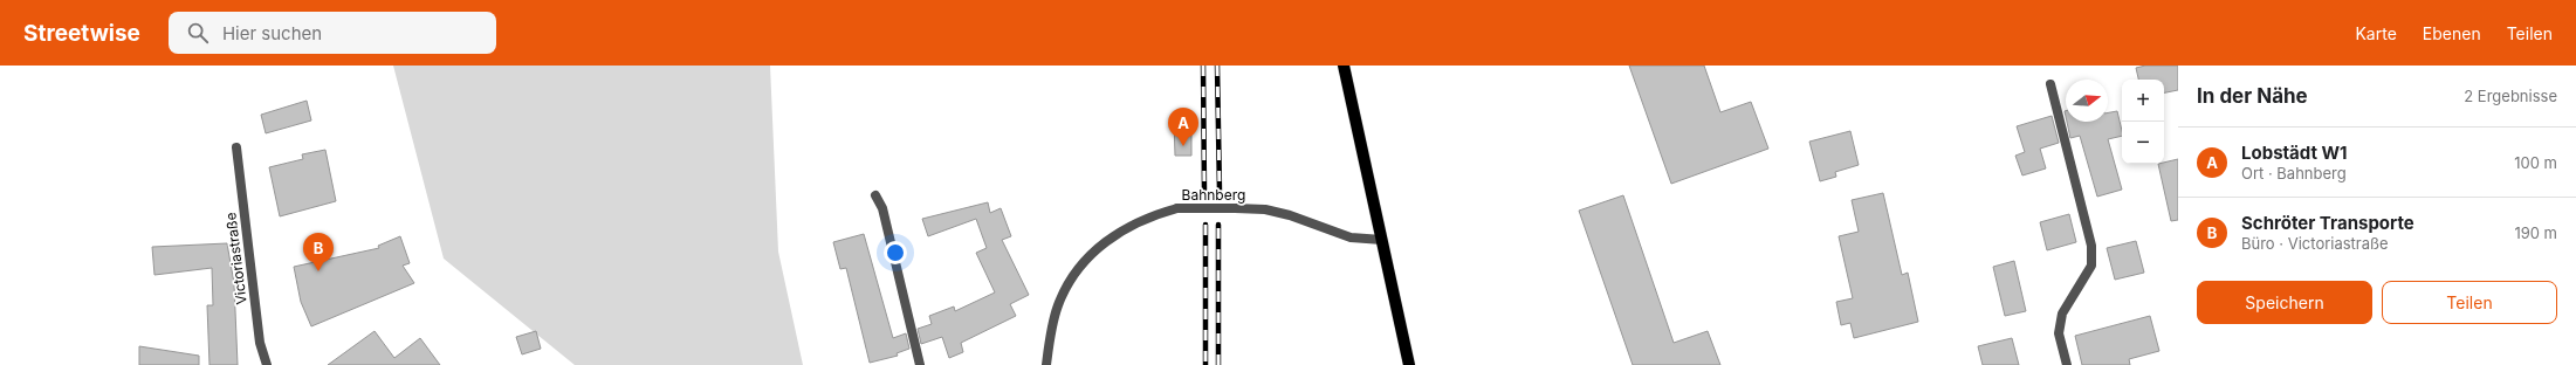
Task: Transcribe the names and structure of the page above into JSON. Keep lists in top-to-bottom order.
{
  "streets": {
    "street": ["Bahnberg", "Victoriastraße"]
  },
  "north": "right",
  "page": {
    "header": "Streetwise",
    "search": "Hier suchen",
    "nav": ["Karte", "Ebenen", "Teilen"],
    "heading": ["In der Nähe", "2 Ergebnisse"],
    "map_buttons": ["+", "−"],
    "pins": ["A", "B"],
    "list": [
      {
        "mark": "A",
        "name": "Lobstädt W1",
        "note": "Ort · Bahnberg",
        "value": "100 m"
      },
      {
        "mark": "B",
        "name": "Schröter Transporte",
        "note": "Büro · Victoriastraße",
        "value": "190 m"
      }
    ],
    "buttons": ["Speichern", "Teilen"]
  }
}
